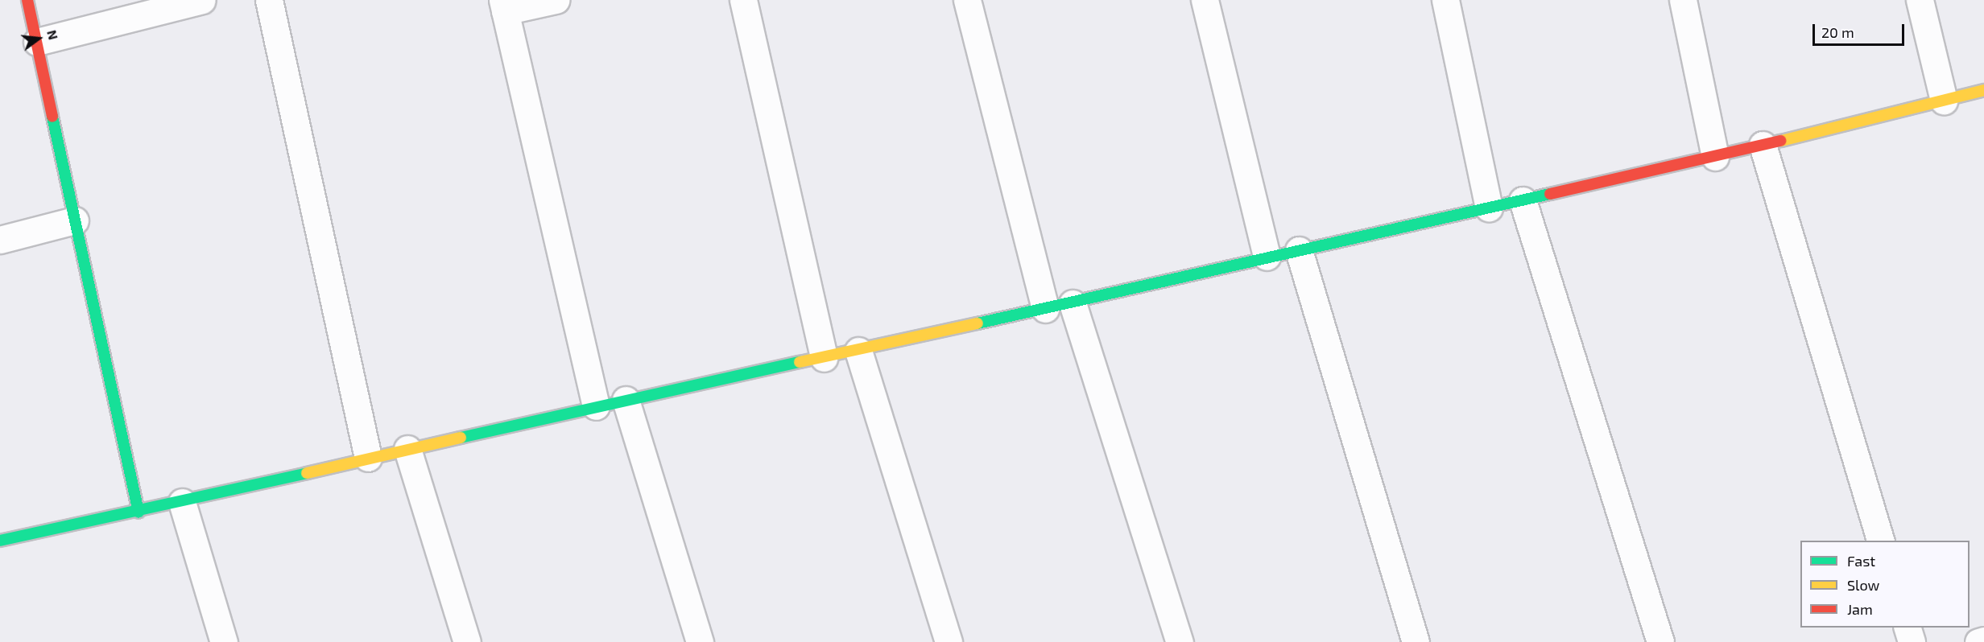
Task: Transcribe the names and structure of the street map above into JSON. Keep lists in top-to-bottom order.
{
  "legend": ["Fast", "Slow", "Jam"],
  "scale_bar": "20 m",
  "north": "right"
}
